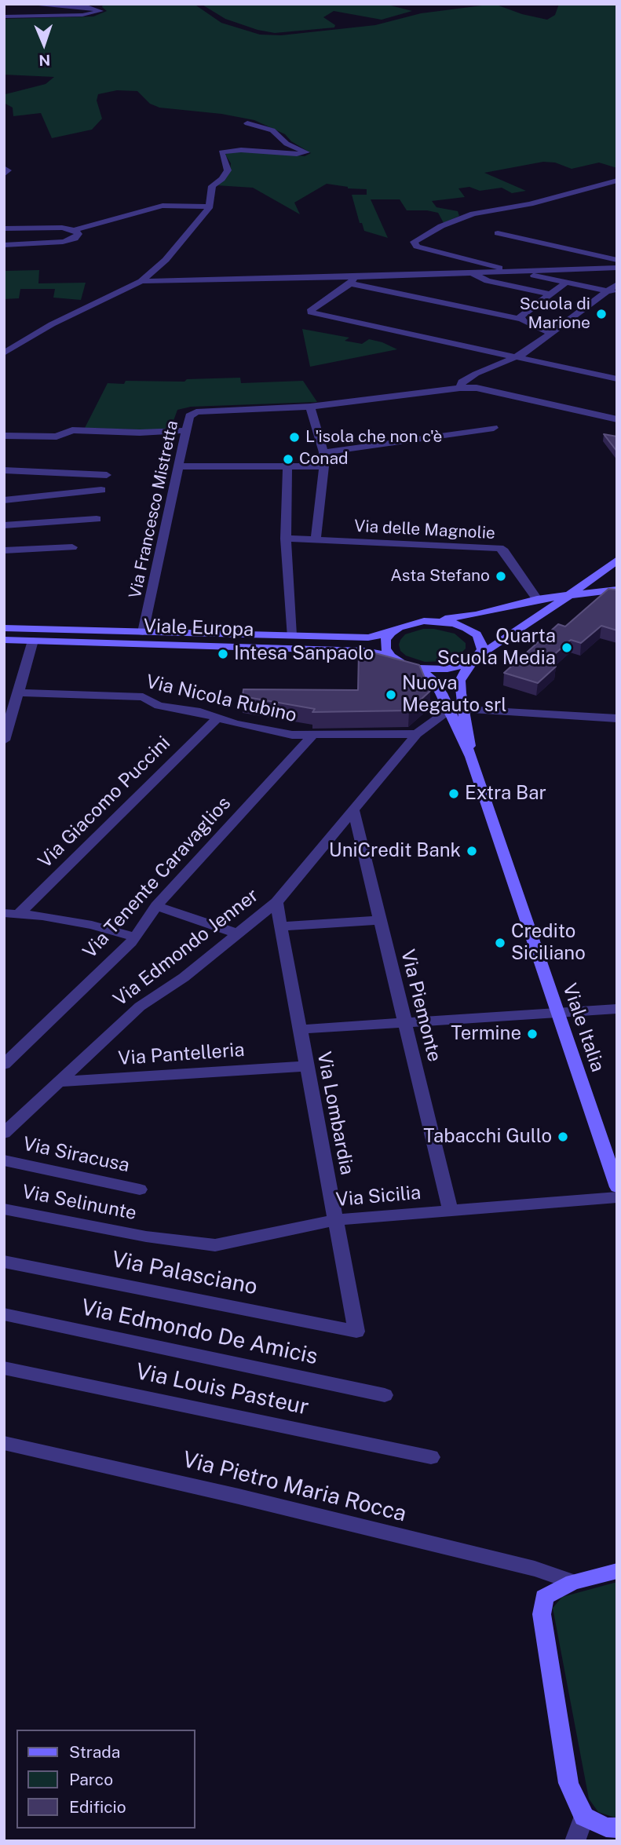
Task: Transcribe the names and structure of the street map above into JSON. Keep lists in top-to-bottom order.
{
  "streets": {
    "street": [
      "Via Francesco Mistretta",
      "Via delle Magnolie",
      "Viale Europa",
      "Via Nicola Rubino",
      "Via Giacomo Puccini",
      "Via Tenente Caravaglios",
      "Via Edmondo Jenner",
      "Via Piemonte",
      "Viale Italia",
      "Via Pantelleria",
      "Via Lombardia",
      "Via Siracusa",
      "Via Sicilia",
      "Via Selinunte",
      "Via Palasciano",
      "Via Edmondo De Amicis",
      "Via Louis Pasteur",
      "Via Pietro Maria Rocca"
    ]
  },
  "crossings": [
    ["Via Francesco Mistretta", "Viale Europa"],
    ["Viale Europa", "Viale Italia"],
    ["Via Nicola Rubino", "Via Giacomo Puccini"],
    ["Via Nicola Rubino", "Via Tenente Caravaglios"],
    ["Via Nicola Rubino", "Via Edmondo Jenner"],
    ["Via Edmondo Jenner", "Via Piemonte"],
    ["Via Edmondo Jenner", "Viale Italia"],
    ["Via Edmondo Jenner", "Via Pantelleria"],
    ["Via Edmondo Jenner", "Via Lombardia"],
    ["Via Piemonte", "Via Sicilia"],
    ["Via Pantelleria", "Via Lombardia"],
    ["Via Lombardia", "Via Sicilia"],
    ["Via Lombardia", "Via Palasciano"],
    ["Via Sicilia", "Via Selinunte"]
  ],
  "places": [
    "Scuola di Marione",
    "L'isola che non c'è",
    "Conad",
    "Asta Stefano",
    "Quarta Scuola Media",
    "Intesa Sanpaolo",
    "Nuova Megauto srl",
    "Extra Bar",
    "UniCredit Bank",
    "Credito Siciliano",
    "Termine",
    "Tabacchi Gullo"
  ],
  "legend": ["Strada", "Parco", "Edificio"],
  "north": "bottom"
}
